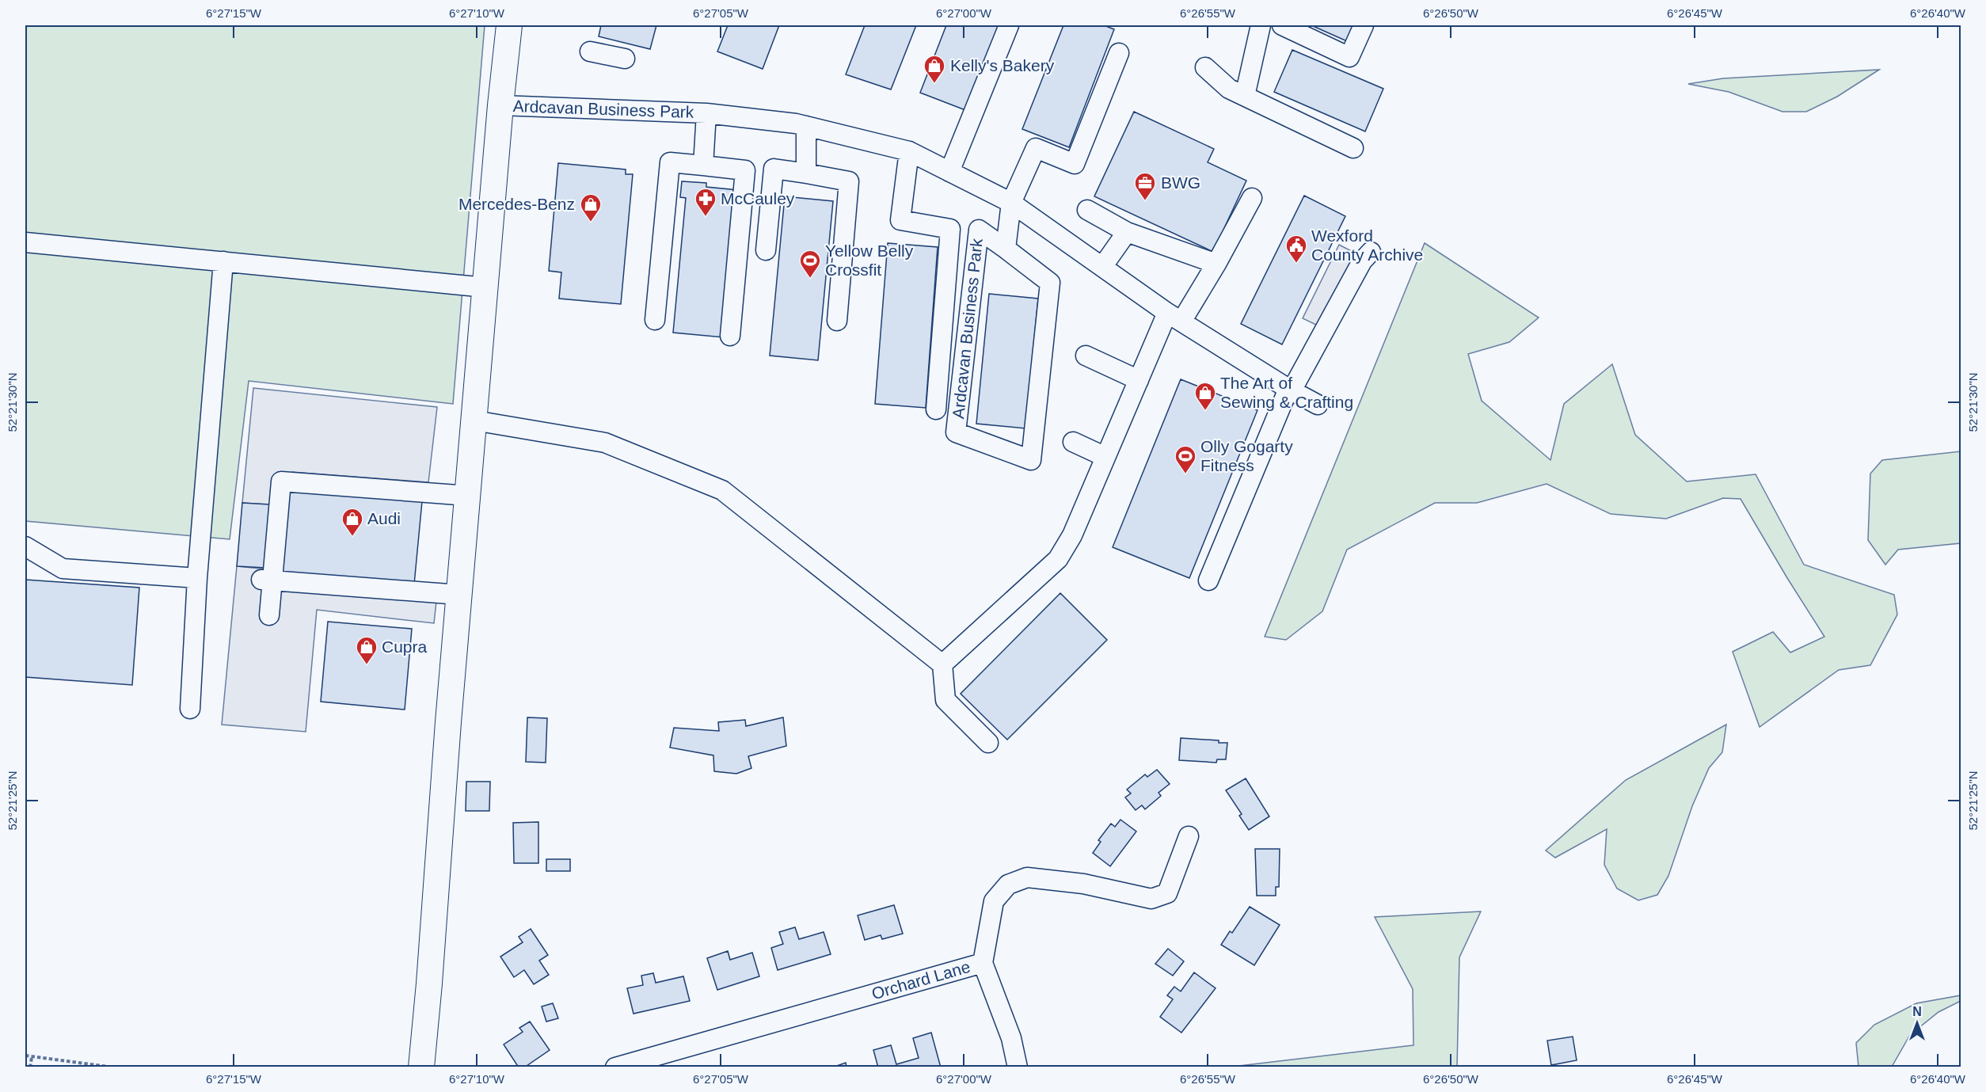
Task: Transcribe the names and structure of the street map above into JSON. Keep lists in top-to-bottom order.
{
  "streets": {
    "street": ["Ardcavan Business Park", "Orchard Lane"]
  },
  "places": {
    "shop": [
      "Kelly's Bakery",
      "Mercedes-Benz",
      "The Art of Sewing & Crafting",
      "Audi",
      "Cupra"
    ],
    "office": ["BWG"],
    "pharmacy": ["McCauley"],
    "public building": ["Wexford County Archive"],
    "sports": ["Yellow Belly Crossfit", "Olly Gogarty Fitness"]
  },
  "north": "top",
  "coordinates": [
    "6°27'15\"W",
    "6°27'10\"W",
    "6°27'05\"W",
    "6°27'00\"W",
    "6°26'55\"W",
    "6°26'50\"W",
    "6°26'45\"W",
    "6°26'40\"W",
    "52°21'30\"N",
    "52°21'25\"N"
  ]
}
